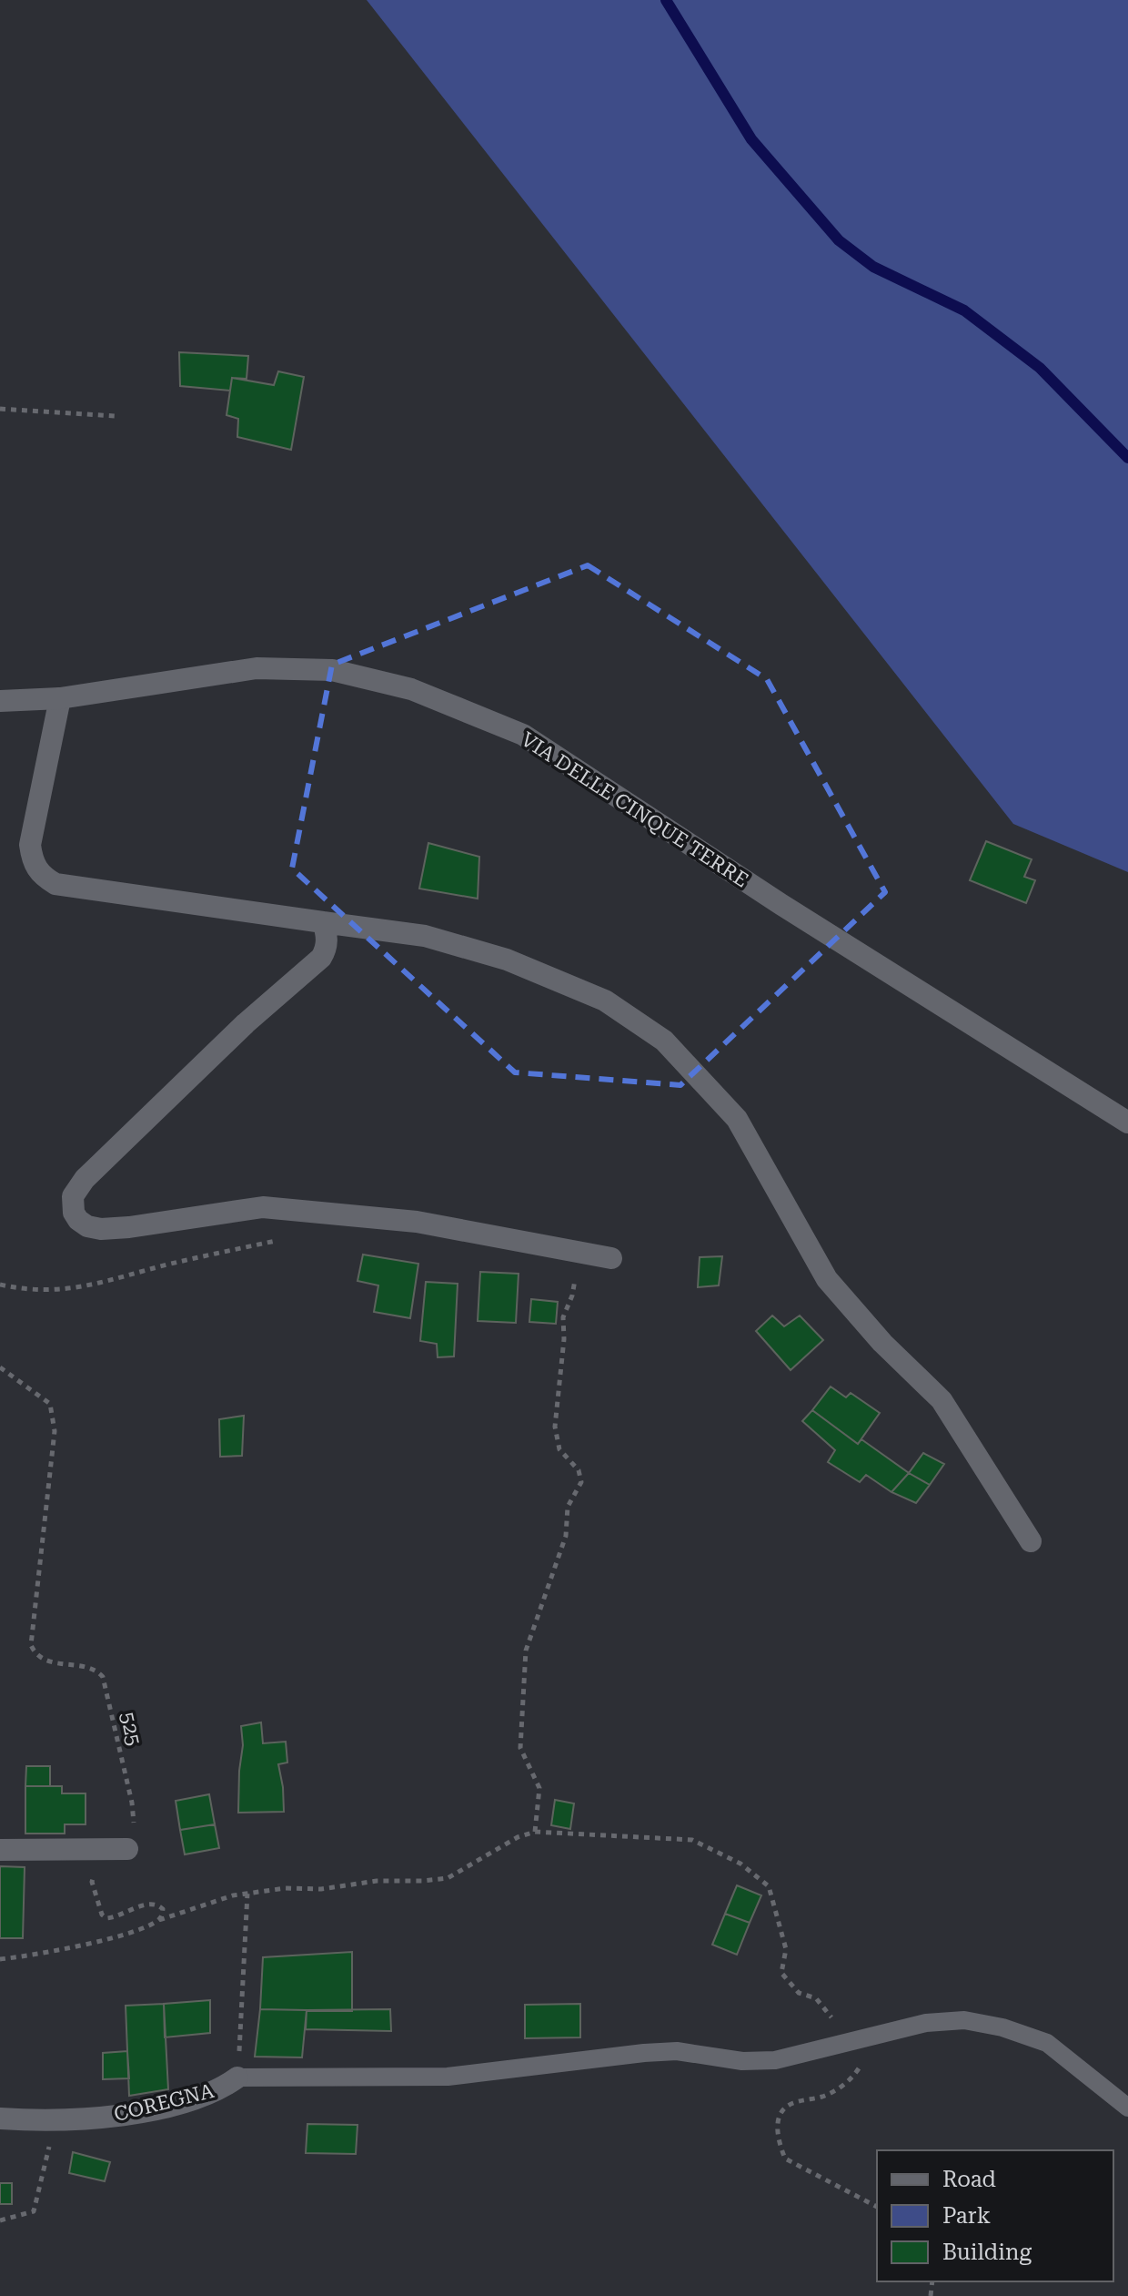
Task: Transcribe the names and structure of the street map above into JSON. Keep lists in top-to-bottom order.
{
  "streets": {
    "street": ["VIA DELLE CINQUE TERRE", "COREGNA"],
    "path": ["525"]
  },
  "legend": ["Road", "Park", "Building"]
}
